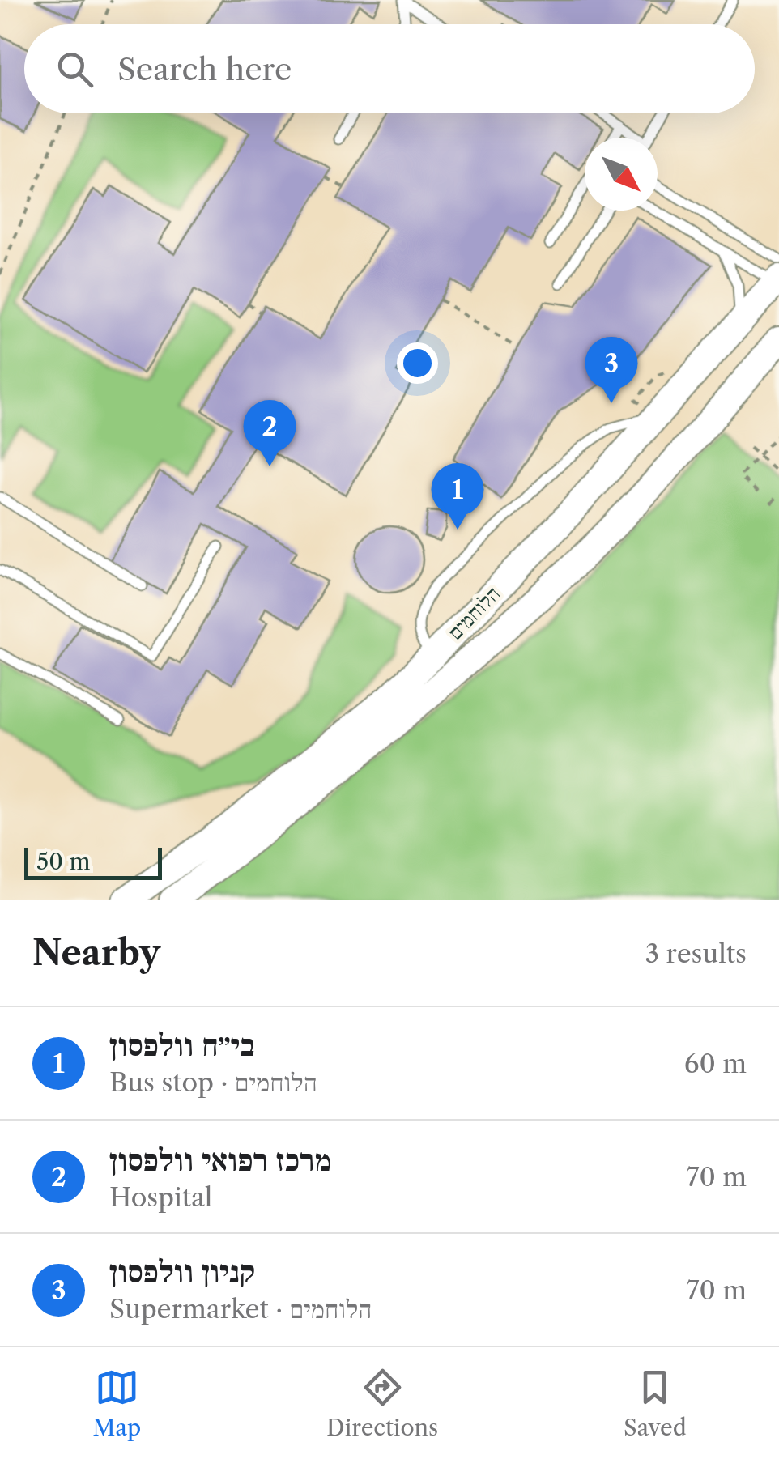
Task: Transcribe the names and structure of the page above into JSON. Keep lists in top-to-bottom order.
{
  "streets": {
    "main road": ["הלוחמים"]
  },
  "scale_bar": "50 m",
  "north": "bottom right",
  "page": {
    "search": "Search here",
    "pins": ["3", "2", "1"],
    "scale": "50 m",
    "heading": ["Nearby", "3 results"],
    "list": [
      {
        "mark": "1",
        "name": "בי״ח וולפסון",
        "note": "Bus stop · הלוחמים",
        "value": "60 m"
      },
      {
        "mark": "2",
        "name": "מרכז רפואי וולפסון",
        "note": "Hospital",
        "value": "70 m"
      },
      {
        "mark": "3",
        "name": "קניון וולפסון",
        "note": "Supermarket · הלוחמים",
        "value": "70 m"
      }
    ],
    "nav": ["Map", "Directions", "Saved"]
  }
}
